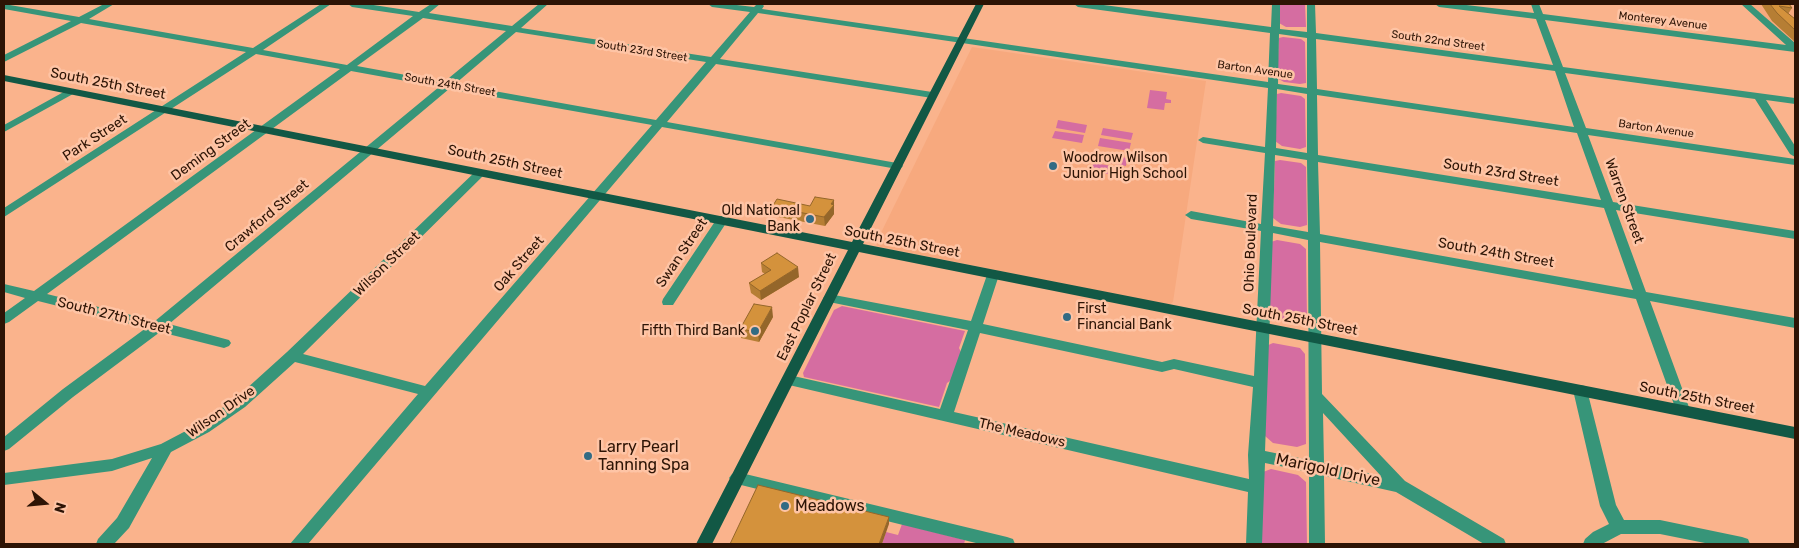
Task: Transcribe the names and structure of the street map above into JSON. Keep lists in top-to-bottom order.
{
  "streets": {
    "main road": ["South 25th Street", "East Poplar Street"],
    "street": [
      "Monterey Avenue",
      "South 22nd Street",
      "South 23rd Street",
      "Barton Avenue",
      "South 24th Street",
      "Park Street",
      "Deming Street",
      "Warren Street",
      "Crawford Street",
      "Ohio Boulevard",
      "Swan Street",
      "Wilson Street",
      "Oak Street",
      "South 27th Street",
      "Wilson Drive",
      "The Meadows",
      "Marigold Drive"
    ]
  },
  "crossings": [
    ["Monterey Avenue", "Warren Street"],
    ["South 22nd Street", "Warren Street"],
    ["South 22nd Street", "Ohio Boulevard"],
    ["South 23rd Street", "Deming Street"],
    ["South 23rd Street", "Warren Street"],
    ["South 23rd Street", "Crawford Street"],
    ["South 23rd Street", "Ohio Boulevard"],
    ["South 23rd Street", "Oak Street"],
    ["South 23rd Street", "East Poplar Street"],
    ["Barton Avenue", "Warren Street"],
    ["Barton Avenue", "Ohio Boulevard"],
    ["Barton Avenue", "Oak Street"],
    ["Barton Avenue", "East Poplar Street"],
    ["South 25th Street", "Park Street"],
    ["South 25th Street", "Deming Street"],
    ["South 25th Street", "Warren Street"],
    ["South 25th Street", "Crawford Street"],
    ["South 25th Street", "Ohio Boulevard"],
    ["South 25th Street", "Swan Street"],
    ["South 25th Street", "Wilson Street"],
    ["South 25th Street", "Oak Street"],
    ["South 25th Street", "East Poplar Street"],
    ["South 24th Street", "Park Street"],
    ["South 24th Street", "Deming Street"],
    ["South 24th Street", "Warren Street"],
    ["South 24th Street", "Crawford Street"],
    ["South 24th Street", "Ohio Boulevard"],
    ["South 24th Street", "Oak Street"],
    ["South 24th Street", "East Poplar Street"],
    ["Deming Street", "South 27th Street"],
    ["Crawford Street", "South 27th Street"],
    ["Ohio Boulevard", "The Meadows"],
    ["Ohio Boulevard", "Marigold Drive"],
    ["Wilson Street", "Wilson Drive"],
    ["East Poplar Street", "The Meadows"]
  ],
  "places": [
    "Woodrow Wilson Junior High School",
    "Old National Bank",
    "First Financial Bank",
    "Fifth Third Bank",
    "Larry Pearl Tanning Spa",
    "Meadows"
  ],
  "north": "right"
}
